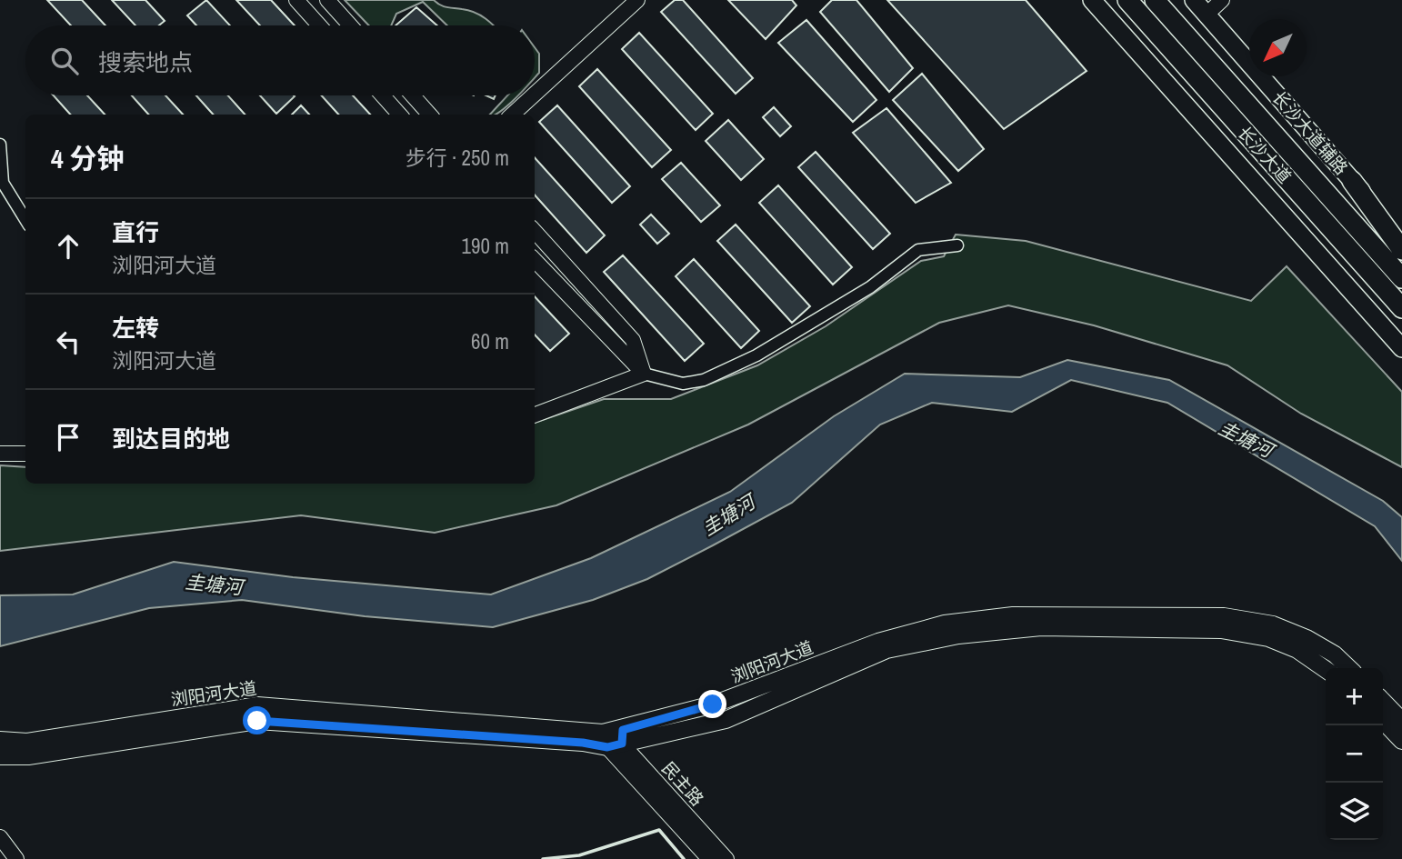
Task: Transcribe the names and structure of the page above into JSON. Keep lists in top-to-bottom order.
{
  "streets": {
    "highway": ["长沙大道"],
    "main road": ["长沙大道辅路", "浏阳河大道"],
    "street": ["民主路"]
  },
  "crossings": [
    ["浏阳河大道", "民主路"]
  ],
  "water": ["圭塘河"],
  "north": "bottom left",
  "page": {
    "search": "搜索地点",
    "heading": ["4 分钟", "步行 · 250 m"],
    "list": [
      ["直行", "浏阳河大道", "190 m"],
      ["左转", "浏阳河大道", "60 m"],
      "到达目的地"
    ],
    "map_buttons": ["+", "−"]
  }
}
